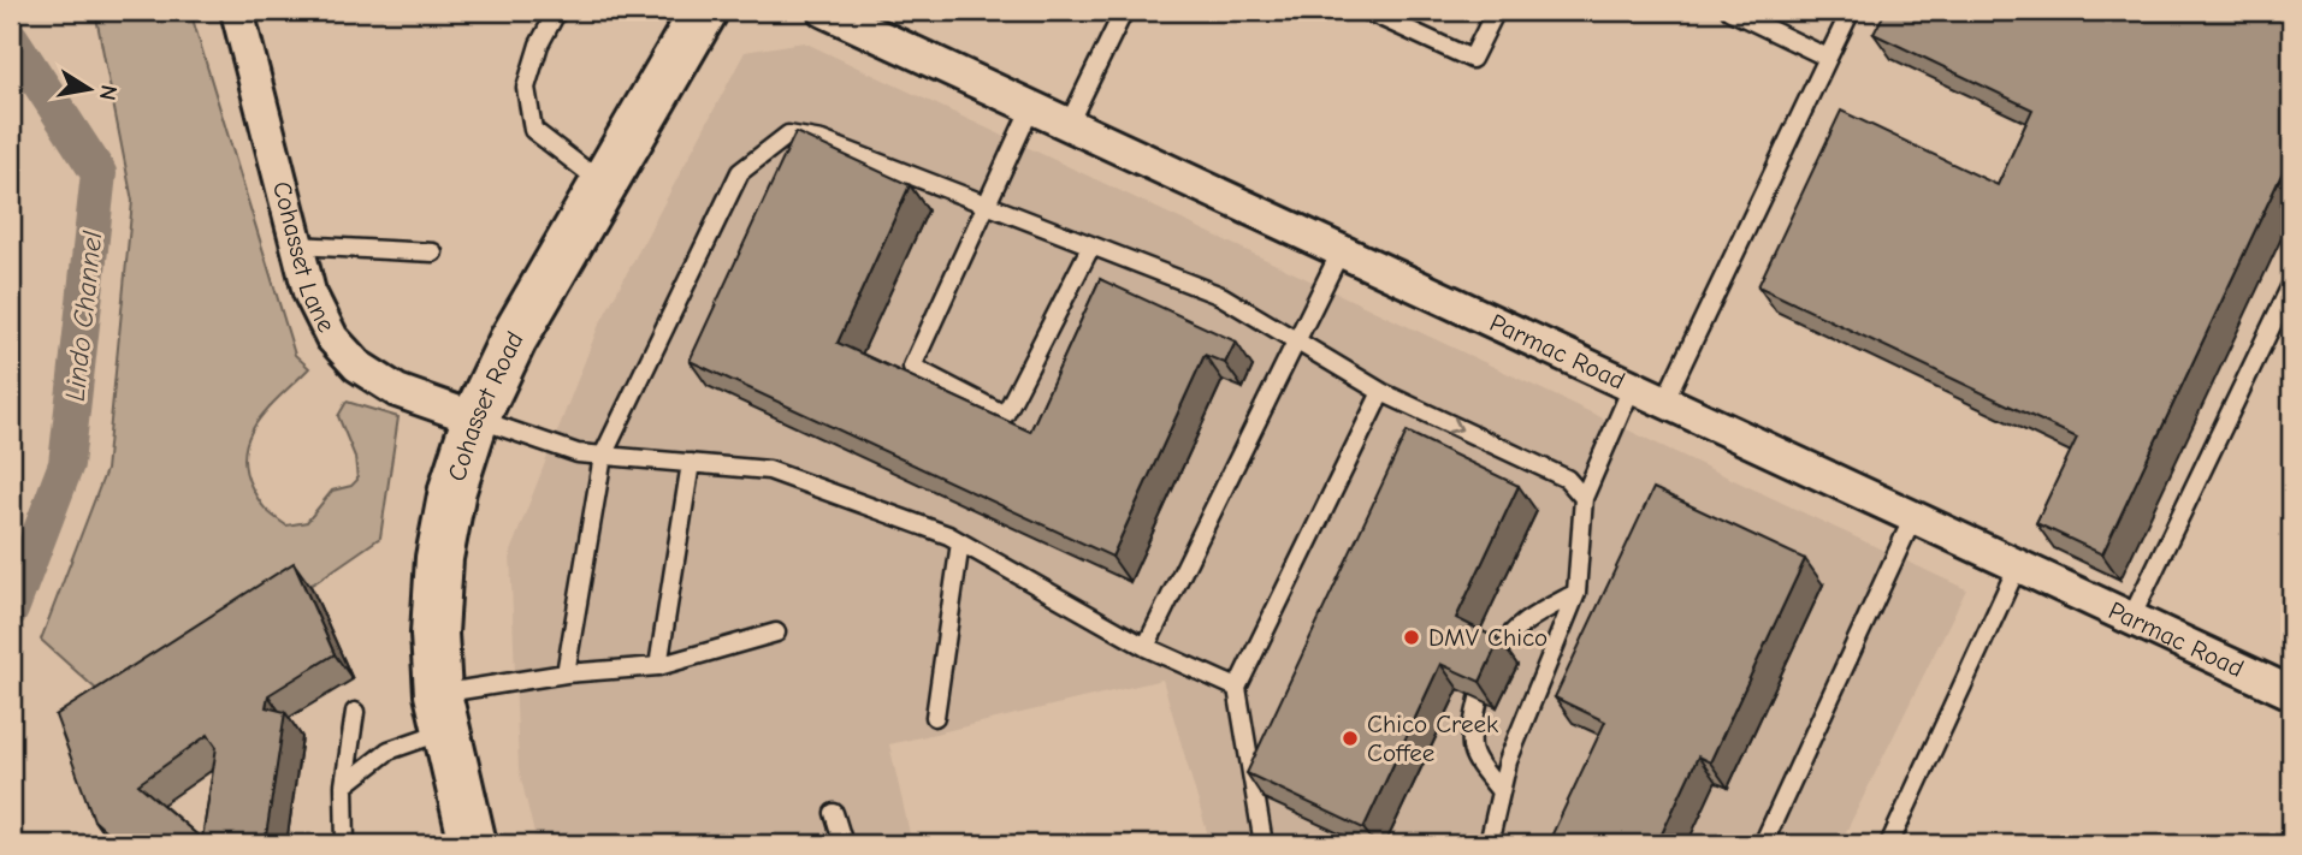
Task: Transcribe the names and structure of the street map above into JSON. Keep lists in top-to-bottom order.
{
  "streets": {
    "main road": ["Cohasset Road"],
    "street": ["Cohasset Lane", "Parmac Road"]
  },
  "crossings": [
    ["Cohasset Lane", "Cohasset Road"]
  ],
  "water": ["Lindo Channel"],
  "places": ["DMV Chico", "Chico Creek Coffee"],
  "north": "right"
}
